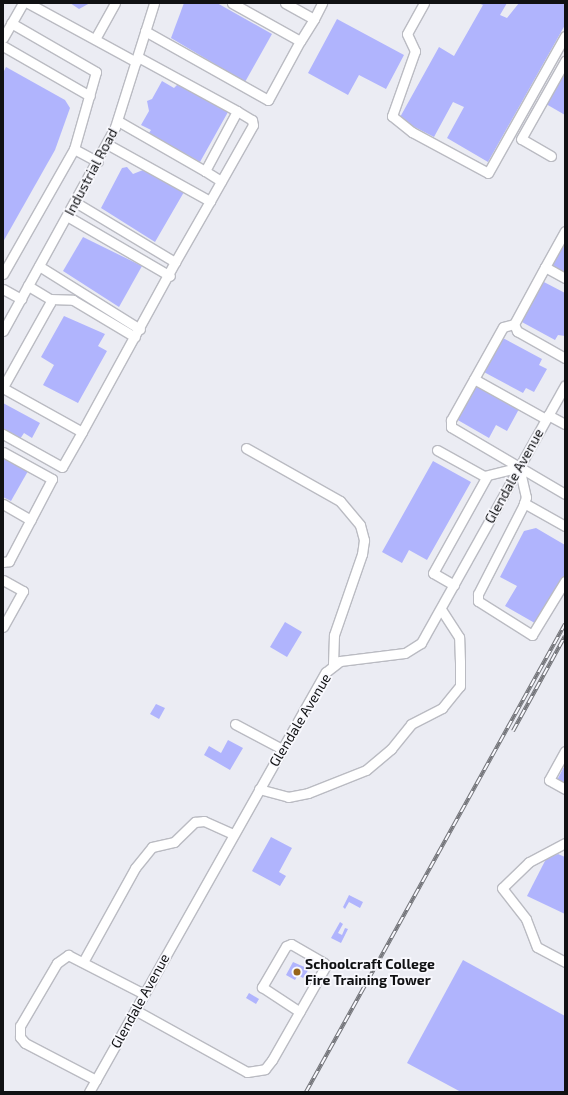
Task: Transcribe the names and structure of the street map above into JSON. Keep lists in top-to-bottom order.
{
  "streets": {
    "street": ["Industrial Road", "Glendale Avenue"]
  },
  "places": ["Schoolcraft College Fire Training Tower"]
}
